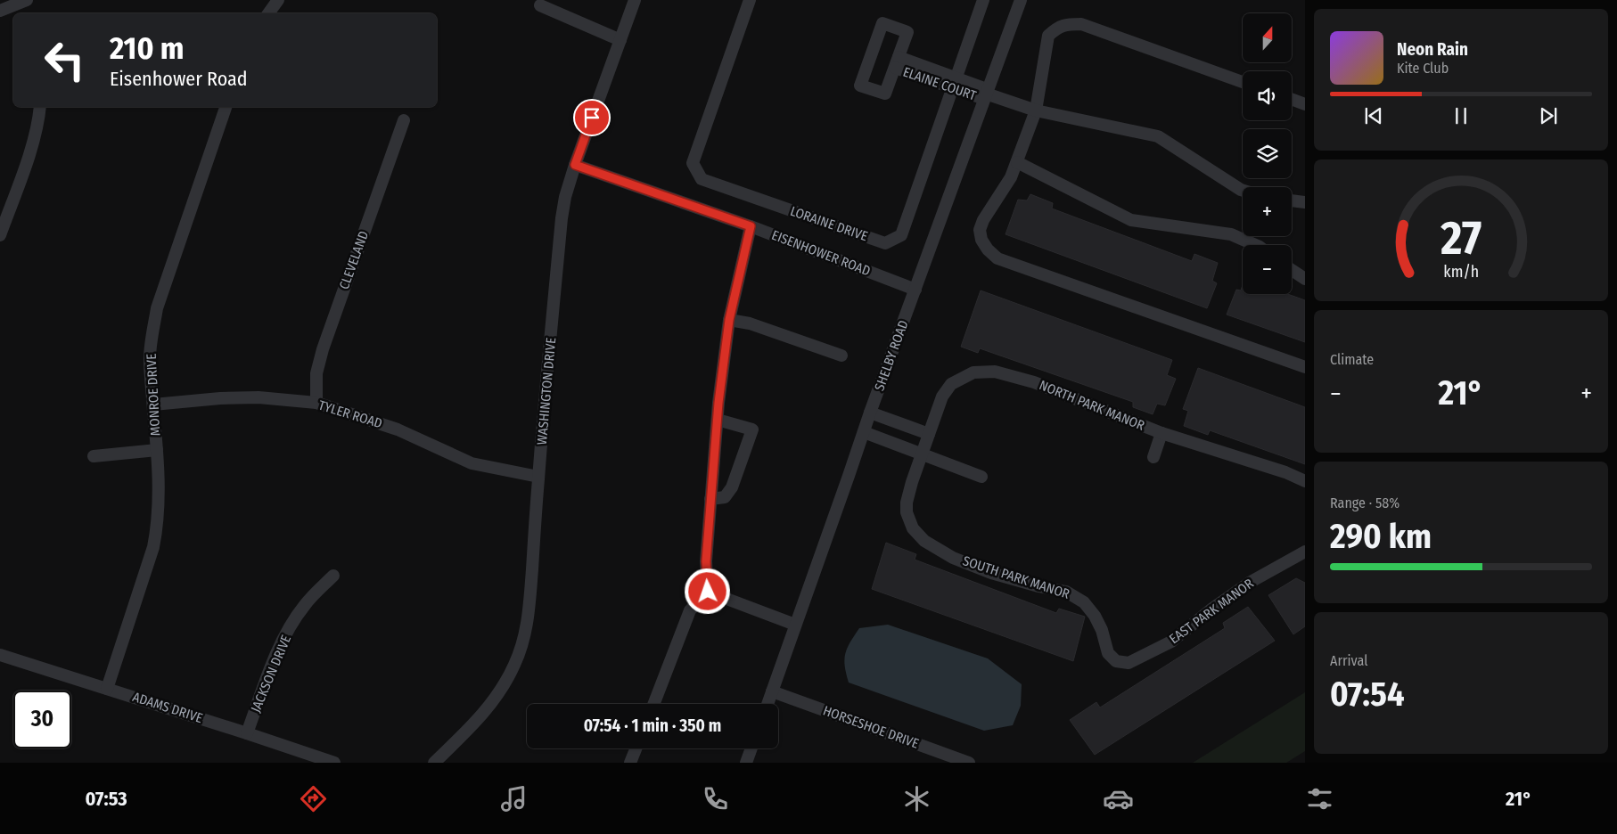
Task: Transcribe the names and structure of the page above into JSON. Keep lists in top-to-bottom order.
{
  "streets": {
    "street": [
      "ELAINE COURT",
      "LORAINE DRIVE",
      "EISENHOWER ROAD",
      "CLEVELAND",
      "SHELBY ROAD",
      "WASHINGTON DRIVE",
      "MONROE DRIVE",
      "NORTH PARK MANOR",
      "TYLER ROAD",
      "SOUTH PARK MANOR",
      "EAST PARK MANOR",
      "JACKSON DRIVE",
      "ADAMS DRIVE",
      "HORSESHOE DRIVE"
    ]
  },
  "crossings": [
    ["ELAINE COURT", "LORAINE DRIVE"],
    ["ELAINE COURT", "SHELBY ROAD"],
    ["EISENHOWER ROAD", "SHELBY ROAD"],
    ["EISENHOWER ROAD", "WASHINGTON DRIVE"],
    ["CLEVELAND", "TYLER ROAD"],
    ["SHELBY ROAD", "HORSESHOE DRIVE"],
    ["WASHINGTON DRIVE", "TYLER ROAD"],
    ["MONROE DRIVE", "TYLER ROAD"],
    ["MONROE DRIVE", "ADAMS DRIVE"],
    ["NORTH PARK MANOR", "SOUTH PARK MANOR"],
    ["SOUTH PARK MANOR", "EAST PARK MANOR"],
    ["JACKSON DRIVE", "ADAMS DRIVE"]
  ],
  "north": "top",
  "page": {
    "map_buttons": ["+", "−"],
    "turn": ["210 m", "Eisenhower Road"],
    "song": ["Neon Rain", "Kite Club"],
    "tile": [
      "Climate",
      ["Range · 58%", "290 km"],
      ["Arrival", "07:54"]
    ],
    "heat": ["−", "21°", "+"],
    "limit": "30",
    "trip": "07:54 · 1 min · 350 m",
    "tabs": ["07:53", "21°"],
    "gauge": ["27", "km/h"]
  }
}
